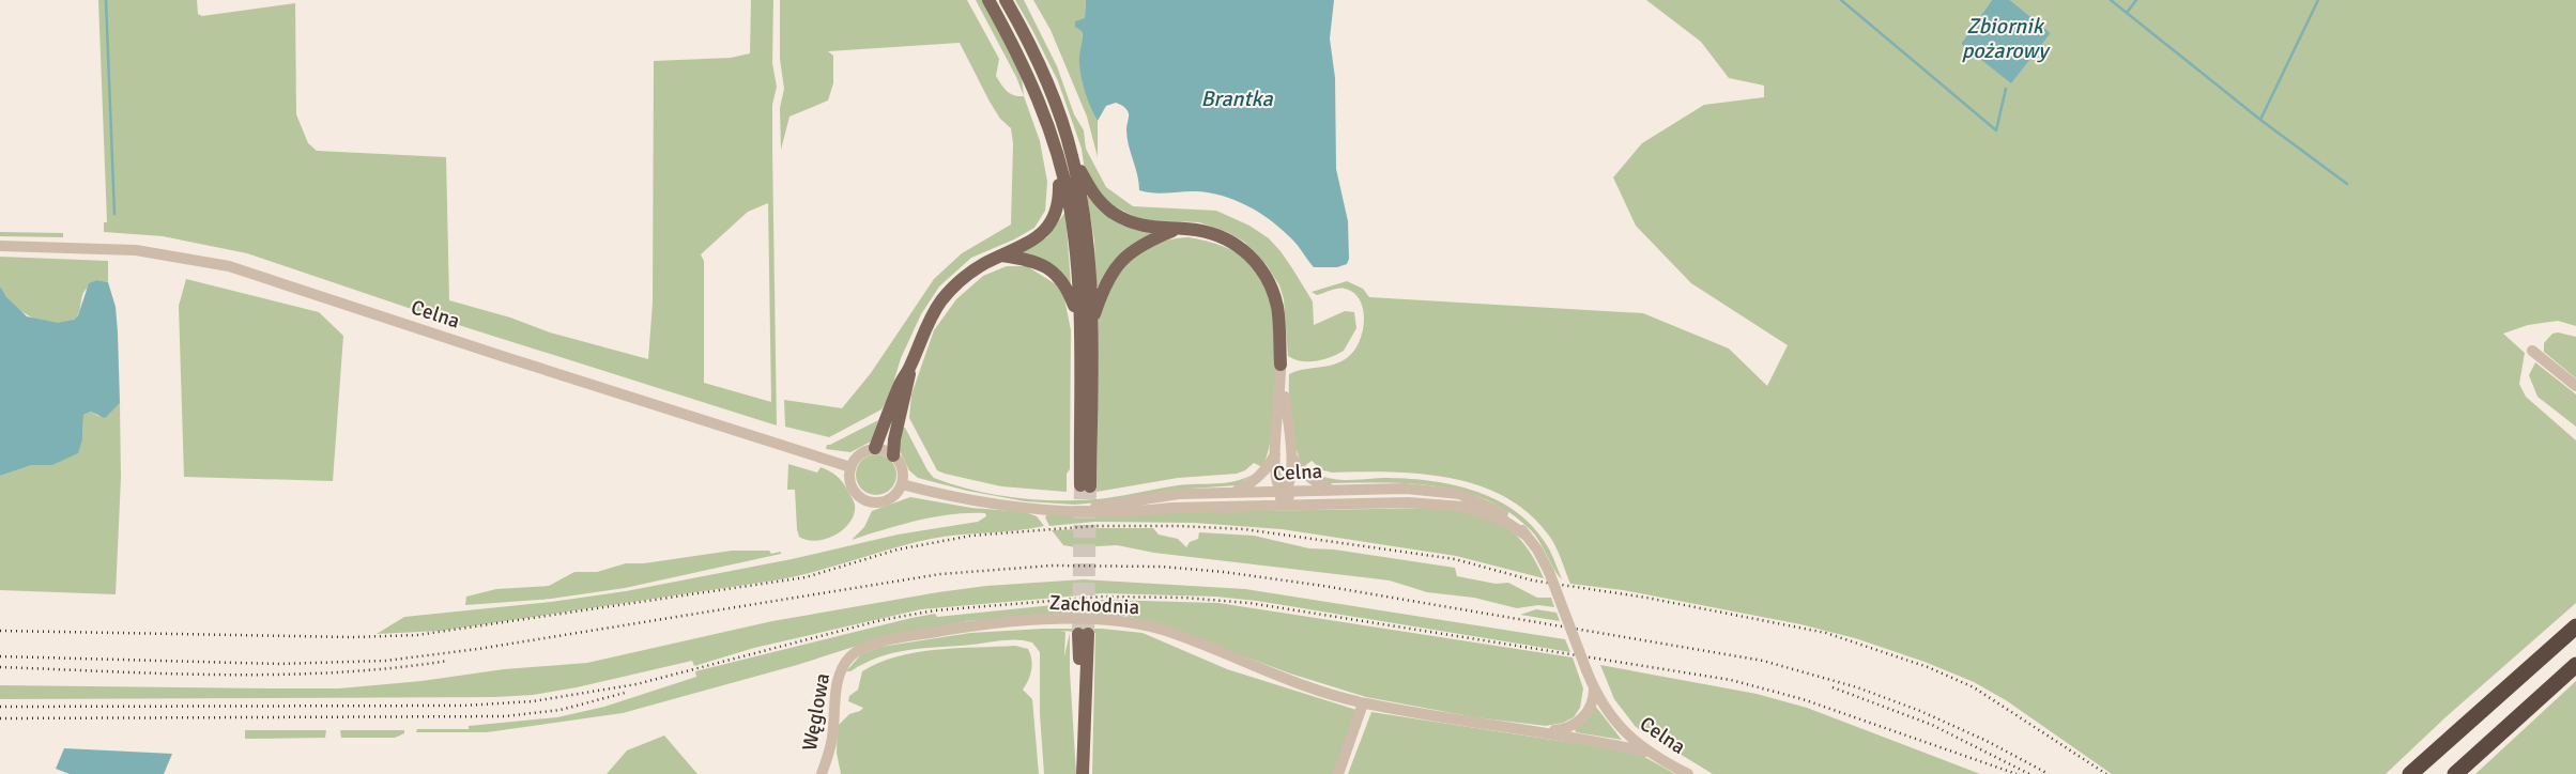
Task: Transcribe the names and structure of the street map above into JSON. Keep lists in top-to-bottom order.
{
  "streets": {
    "street": ["Celna", "Zachodnia", "Węglowa"]
  },
  "crossings": [
    ["Zachodnia", "Węglowa"]
  ],
  "water": ["Zbiornik pożarowy", "Brantka"]
}
